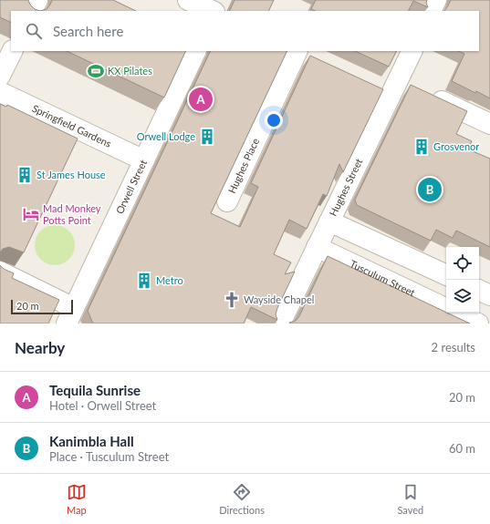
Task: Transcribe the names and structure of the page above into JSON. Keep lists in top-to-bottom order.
{
  "streets": {
    "street": [
      "Springfield Gardens",
      "Hughes Place",
      "Orwell Street",
      "Hughes Street",
      "Tusculum Street"
    ]
  },
  "crossings": [
    ["Springfield Gardens", "Orwell Street"],
    ["Hughes Street", "Tusculum Street"]
  ],
  "places": {
    "sports": ["KX Pilates"],
    "building": [
      "Orwell Lodge",
      "Grosvenor",
      "St James House",
      "Metro"
    ],
    "hotel": ["Mad Monkey Potts Point"],
    "church": ["Wayside Chapel"]
  },
  "scale_bar": "20 m",
  "page": {
    "search": "Search here",
    "pins": ["A", "B"],
    "scale": "20 m",
    "heading": ["Nearby", "2 results"],
    "list": [
      {
        "mark": "A",
        "name": "Tequila Sunrise",
        "note": "Hotel · Orwell Street",
        "value": "20 m"
      },
      {
        "mark": "B",
        "name": "Kanimbla Hall",
        "note": "Place · Tusculum Street",
        "value": "60 m"
      }
    ],
    "nav": ["Map", "Directions", "Saved"]
  }
}
